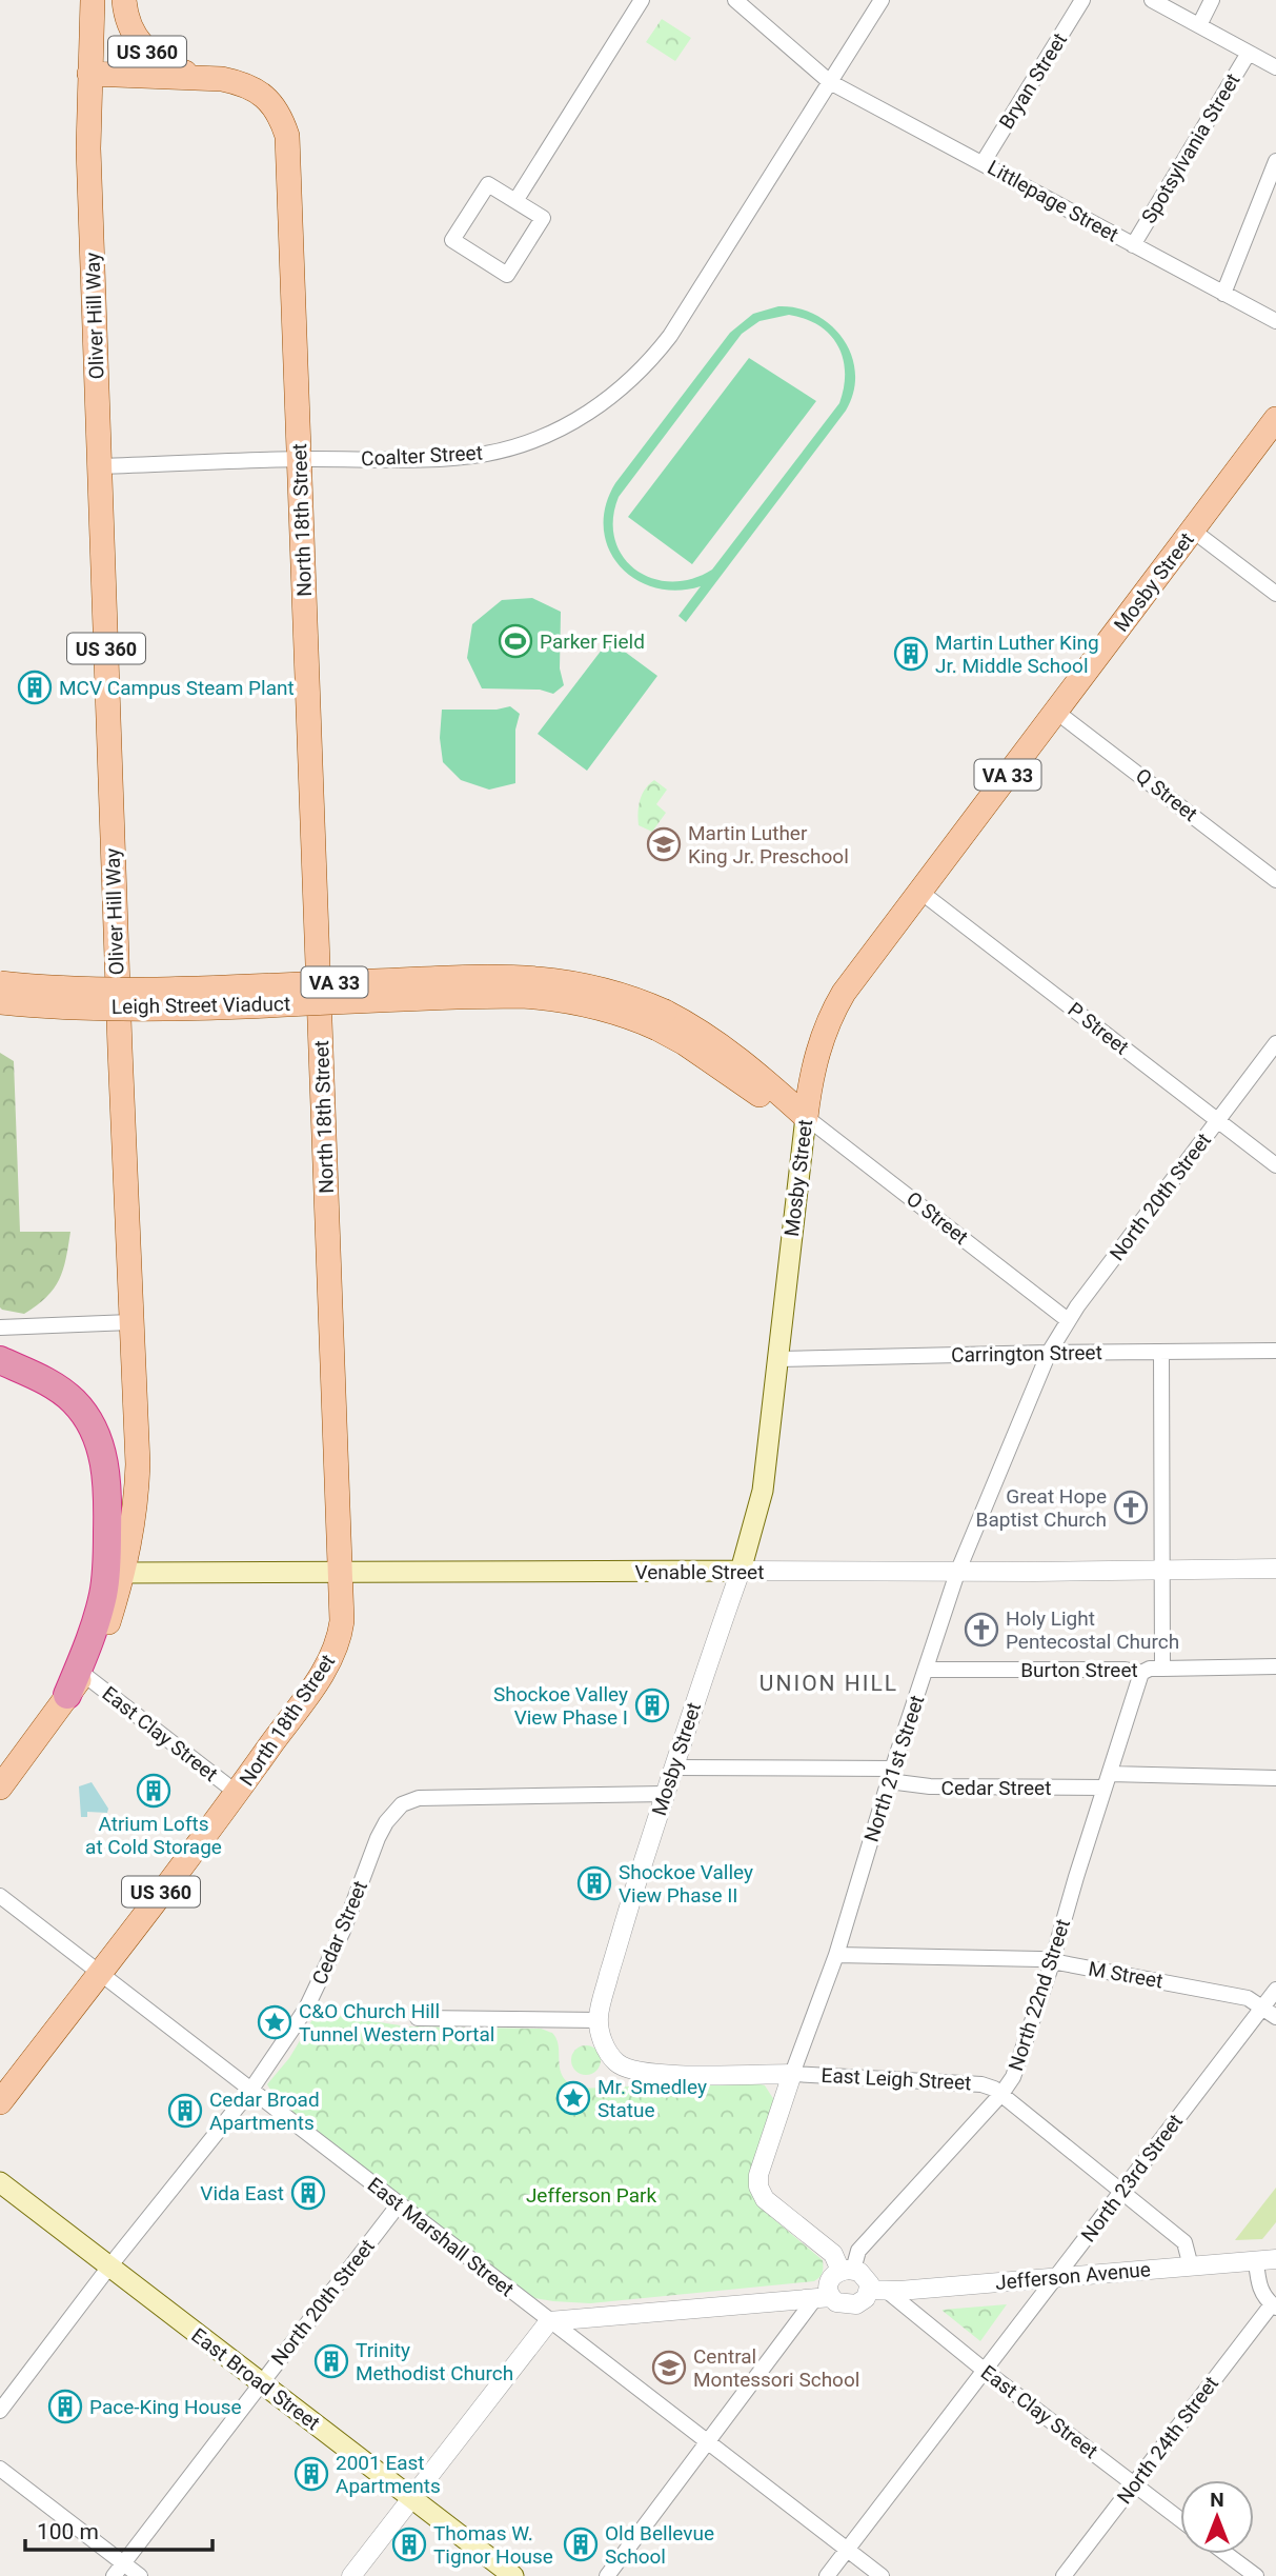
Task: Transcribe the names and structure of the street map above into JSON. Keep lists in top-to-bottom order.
{
  "streets": {
    "main road": [
      "US 360",
      "Oliver Hill Way",
      "North 18th Street",
      "Mosby Street",
      "VA 33",
      "Leigh Street Viaduct",
      "Venable Street",
      "East Broad Street"
    ],
    "street": [
      "Bryan Street",
      "Spotsylvania Street",
      "Littlepage Street",
      "Coalter Street",
      "Q Street",
      "P Street",
      "North 20th Street",
      "O Street",
      "Carrington Street",
      "Burton Street",
      "East Clay Street",
      "North 21st Street",
      "Cedar Street",
      "M Street",
      "North 22nd Street",
      "East Leigh Street",
      "North 23rd Street",
      "East Marshall Street",
      "Jefferson Avenue",
      "North 24th Street"
    ]
  },
  "crossings": [
    ["US 360", "North 18th Street"],
    ["Bryan Street", "Littlepage Street"],
    ["Spotsylvania Street", "Littlepage Street"],
    ["Littlepage Street", "Coalter Street"],
    ["Oliver Hill Way", "Coalter Street"],
    ["Oliver Hill Way", "Venable Street"],
    ["Oliver Hill Way", "East Clay Street"],
    ["Coalter Street", "North 18th Street"],
    ["North 18th Street", "Venable Street"],
    ["North 18th Street", "East Clay Street"],
    ["North 18th Street", "East Marshall Street"],
    ["Mosby Street", "Q Street"],
    ["Mosby Street", "Leigh Street Viaduct"],
    ["Mosby Street", "P Street"],
    ["Mosby Street", "O Street"],
    ["Mosby Street", "Carrington Street"],
    ["Mosby Street", "Venable Street"],
    ["Mosby Street", "Cedar Street"],
    ["Leigh Street Viaduct", "O Street"],
    ["P Street", "North 20th Street"],
    ["North 20th Street", "O Street"],
    ["North 20th Street", "Carrington Street"],
    ["North 20th Street", "North 21st Street"],
    ["North 20th Street", "East Marshall Street"],
    ["North 20th Street", "East Broad Street"],
    ["Carrington Street", "North 21st Street"],
    ["Venable Street", "North 21st Street"],
    ["Burton Street", "North 21st Street"],
    ["Burton Street", "North 22nd Street"],
    ["East Clay Street", "North 23rd Street"],
    ["East Clay Street", "Jefferson Avenue"],
    ["East Clay Street", "North 24th Street"],
    ["North 21st Street", "Cedar Street"],
    ["North 21st Street", "M Street"],
    ["North 21st Street", "North 22nd Street"],
    ["North 21st Street", "East Leigh Street"],
    ["Cedar Street", "North 22nd Street"],
    ["Cedar Street", "East Marshall Street"],
    ["Cedar Street", "East Broad Street"],
    ["M Street", "North 22nd Street"],
    ["M Street", "North 23rd Street"],
    ["North 22nd Street", "East Leigh Street"],
    ["East Leigh Street", "North 23rd Street"],
    ["East Leigh Street", "Jefferson Avenue"],
    ["North 23rd Street", "East Marshall Street"],
    ["North 23rd Street", "Jefferson Avenue"]
  ],
  "districts": ["UNION HILL"],
  "parks": ["Jefferson Park"],
  "places": {
    "sports": ["Parker Field"],
    "building": [
      "Martin Luther King Jr. Middle School",
      "MCV Campus Steam Plant",
      "Shockoe Valley View Phase I",
      "Atrium Lofts at Cold Storage",
      "Shockoe Valley View Phase II",
      "Cedar Broad Apartments",
      "Vida East",
      "Trinity Methodist Church",
      "Pace-King House",
      "2001 East Apartments",
      "Thomas W. Tignor House",
      "Old Bellevue School"
    ],
    "school or university": ["Martin Luther King Jr. Preschool", "Central Montessori School"],
    "church": ["Great Hope Baptist Church", "Holy Light Pentecostal Church"],
    "place": ["C&O Church Hill Tunnel Western Portal", "Mr. Smedley Statue"]
  },
  "scale_bar": "100 m",
  "north": "top"
}
